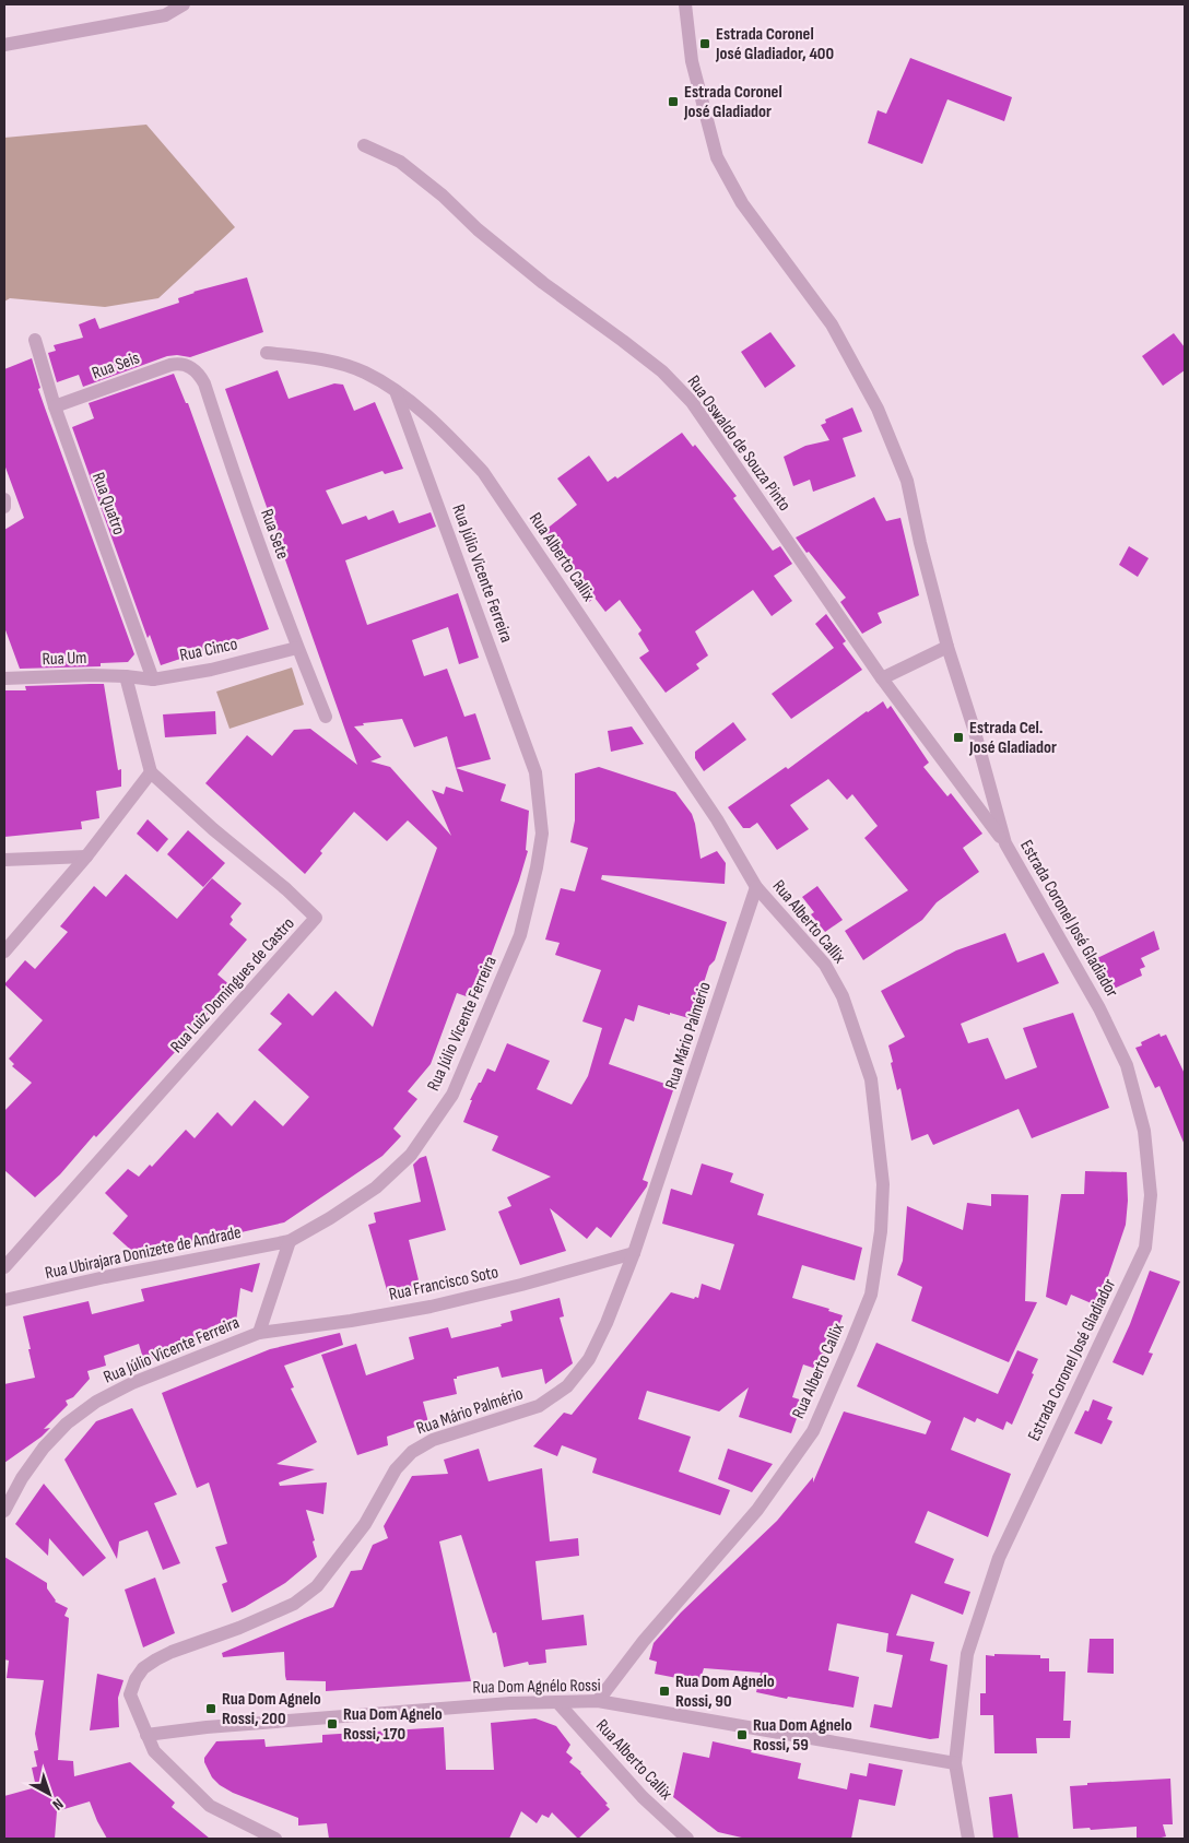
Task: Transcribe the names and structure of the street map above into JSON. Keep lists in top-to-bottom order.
{
  "streets": {
    "street": [
      "Rua Seis",
      "Rua Oswaldo de Souza Pinto",
      "Rua Quatro",
      "Rua Sete",
      "Rua Alberto Callix",
      "Rua Júlio Vicente Ferreira",
      "Rua Cinco",
      "Rua Um",
      "Estrada Coronel José Gladiador",
      "Rua Luiz Domingues de Castro",
      "Rua Mário Palmério",
      "Rua Ubirajara Donizete de Andrade",
      "Rua Francisco Soto",
      "Rua Dom Agnélo Rossi"
    ]
  },
  "crossings": [
    ["Rua Seis", "Rua Quatro"],
    ["Rua Seis", "Rua Sete"],
    ["Rua Oswaldo de Souza Pinto", "Estrada Coronel José Gladiador"],
    ["Rua Quatro", "Rua Cinco"],
    ["Rua Sete", "Rua Cinco"],
    ["Rua Alberto Callix", "Rua Júlio Vicente Ferreira"],
    ["Rua Alberto Callix", "Rua Mário Palmério"],
    ["Rua Alberto Callix", "Rua Dom Agnélo Rossi"],
    ["Rua Júlio Vicente Ferreira", "Rua Ubirajara Donizete de Andrade"],
    ["Rua Júlio Vicente Ferreira", "Rua Francisco Soto"],
    ["Rua Cinco", "Rua Um"],
    ["Estrada Coronel José Gladiador", "Rua Dom Agnélo Rossi"],
    ["Rua Mário Palmério", "Rua Francisco Soto"],
    ["Rua Mário Palmério", "Rua Dom Agnélo Rossi"]
  ],
  "places": {
    "transit": [
      "Estrada Coronel José Gladiador, 400",
      "Estrada Coronel José Gladiador",
      "Estrada Cel. José Gladiador",
      "Rua Dom Agnelo Rossi, 90",
      "Rua Dom Agnelo Rossi, 200",
      "Rua Dom Agnelo Rossi, 170",
      "Rua Dom Agnelo Rossi, 59"
    ]
  },
  "north": "bottom right"
}
